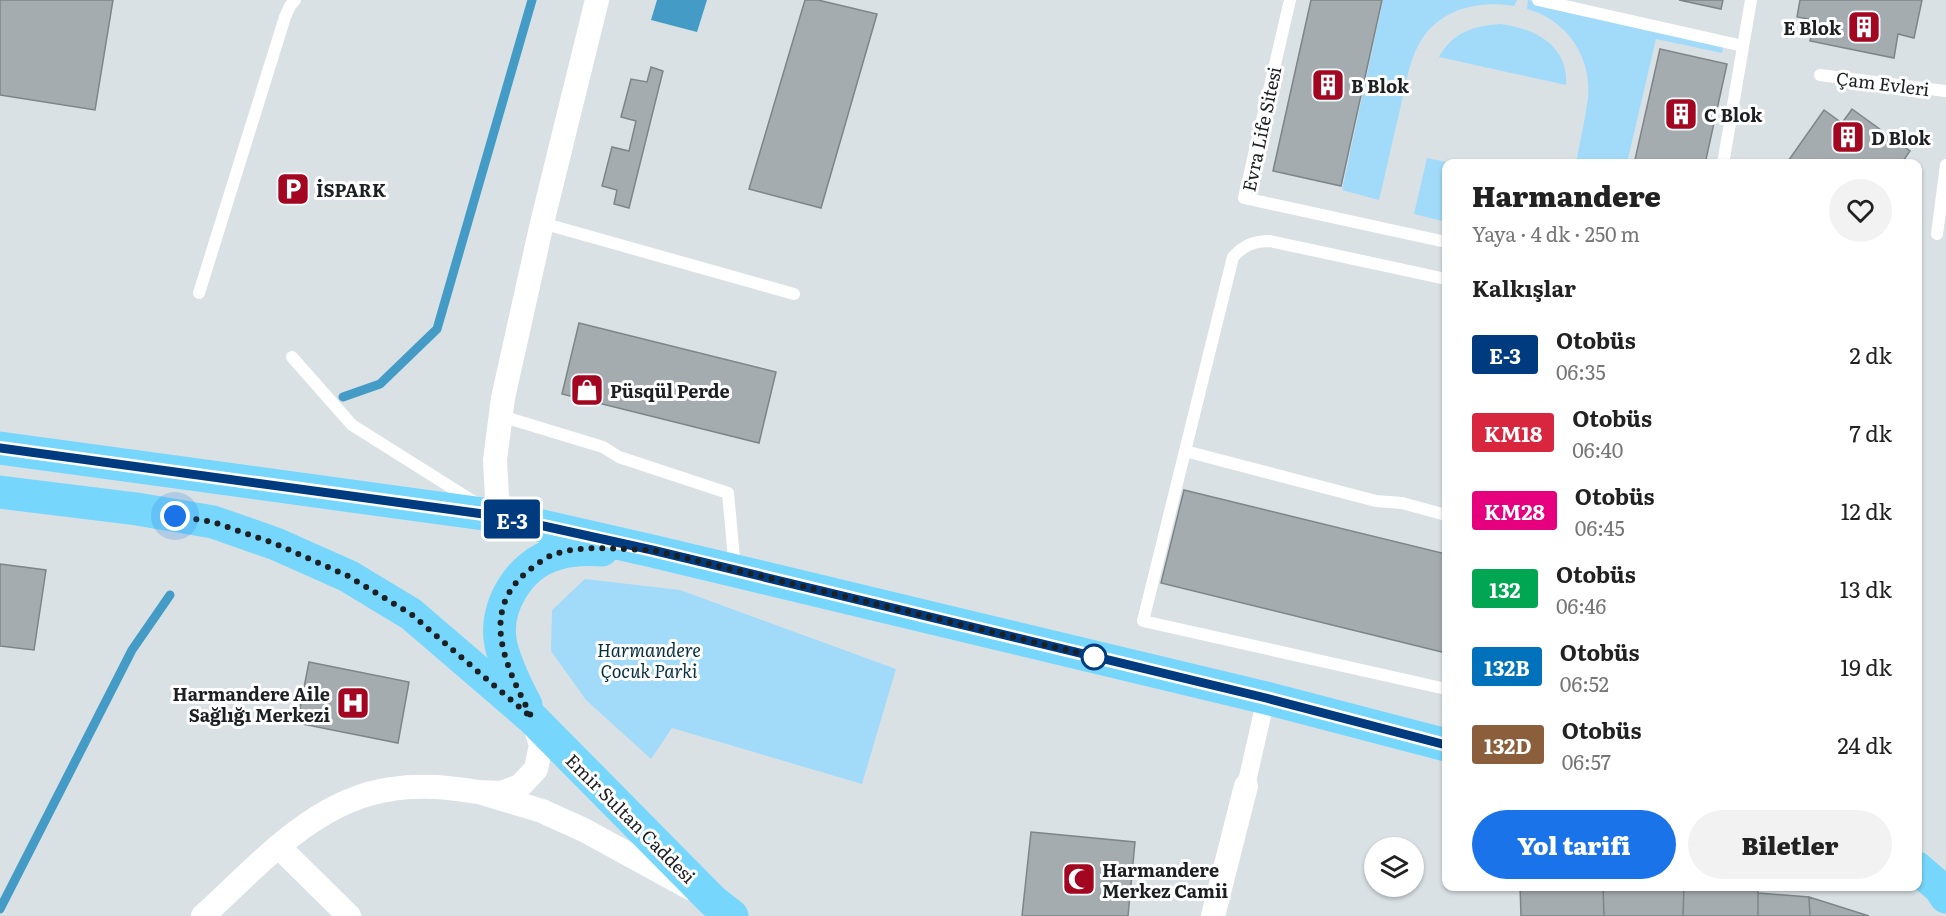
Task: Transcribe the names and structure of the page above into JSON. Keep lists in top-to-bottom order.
{
  "streets": {
    "main road": ["Emir Sultan Caddesi"],
    "lane": ["Çam Evleri", "Evra Life Sitesi"]
  },
  "parks": ["Harmandere Çocuk Parki"],
  "places": {
    "building": [
      "E Blok",
      "B Blok",
      "C Blok",
      "D Blok"
    ],
    "parking": ["İSPARK"],
    "shop": ["Püsqül Perde"],
    "hospital": ["Harmandere Aile Sağlığı Merkezi"],
    "mosque": ["Harmandere Merkez Camii"]
  },
  "lines": ["bus line E-3"],
  "page": {
    "on_map": "E-3",
    "heading": [
      ["Harmandere", "Yaya · 4 dk · 250 m"],
      "Kalkışlar"
    ],
    "list": [
      {
        "mark": "E-3",
        "name": "Otobüs",
        "note": "06:35",
        "value": "2 dk"
      },
      {
        "mark": "KM18",
        "name": "Otobüs",
        "note": "06:40",
        "value": "7 dk"
      },
      {
        "mark": "KM28",
        "name": "Otobüs",
        "note": "06:45",
        "value": "12 dk"
      },
      {
        "mark": "132",
        "name": "Otobüs",
        "note": "06:46",
        "value": "13 dk"
      },
      {
        "mark": "132B",
        "name": "Otobüs",
        "note": "06:52",
        "value": "19 dk"
      },
      {
        "mark": "132D",
        "name": "Otobüs",
        "note": "06:57",
        "value": "24 dk"
      }
    ],
    "buttons": ["Yol tarifi", "Biletler"]
  }
}
